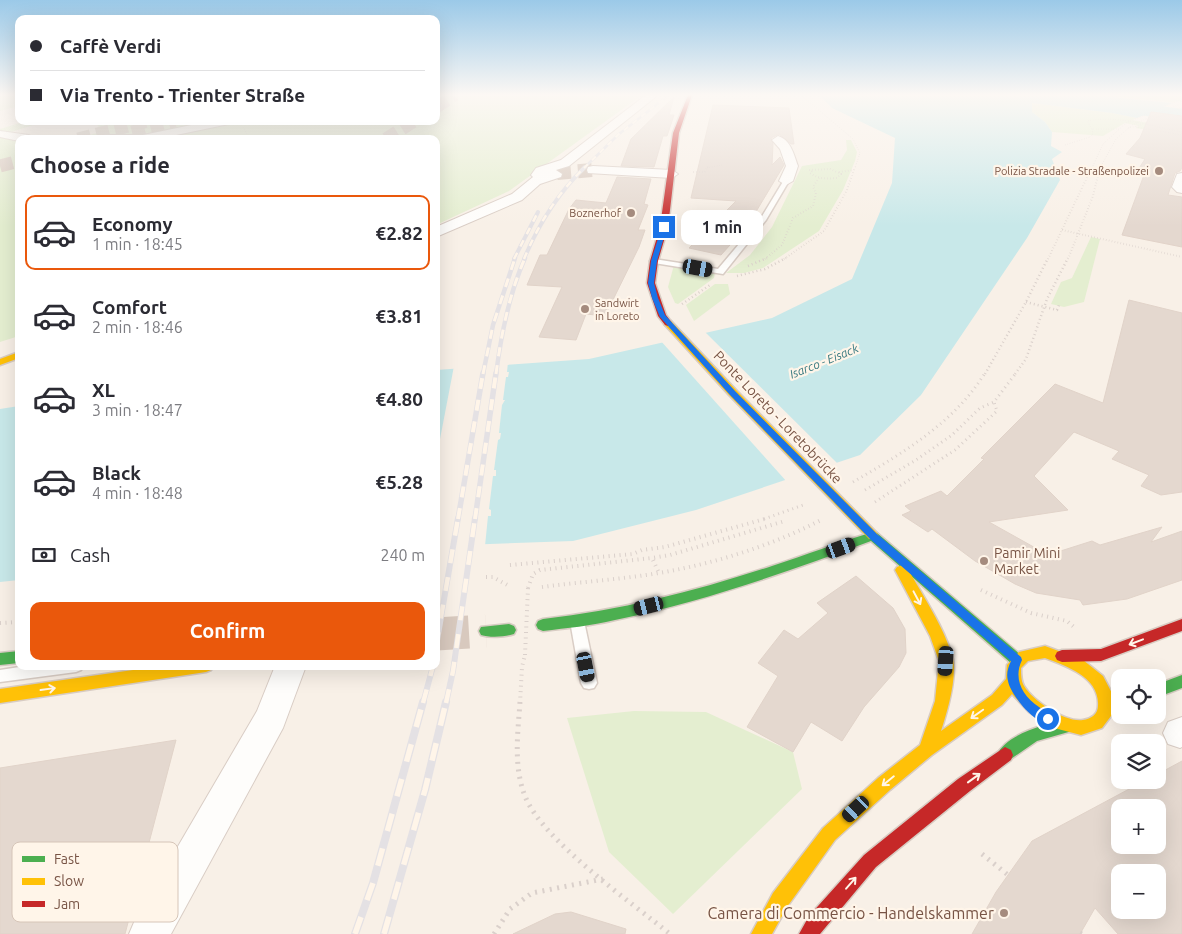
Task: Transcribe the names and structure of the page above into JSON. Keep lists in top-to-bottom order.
{
  "streets": {
    "street": ["Ponte Loreto - Loretobrücke"]
  },
  "water": ["Isarco - Eisack"],
  "places": [
    "Polizia Stradale - Straßenpolizei",
    "Boznerhof",
    "Sandwirt in Loreto",
    "Pamir Mini Market",
    "Camera di Commercio - Handelskammer"
  ],
  "legend": ["Fast", "Slow", "Jam"],
  "page": {
    "banner": ["Caffè Verdi", "Via Trento - Trienter Straße"],
    "heading": "Choose a ride",
    "list": [
      {
        "name": "Economy",
        "note": "1 min · 18:45",
        "value": "€2.82"
      },
      {
        "name": "Comfort",
        "note": "2 min · 18:46",
        "value": "€3.81"
      },
      {
        "name": "XL",
        "note": "3 min · 18:47",
        "value": "€4.80"
      },
      {
        "name": "Black",
        "note": "4 min · 18:48",
        "value": "€5.28"
      }
    ],
    "bubble": "1 min",
    "pay": ["Cash", "240 m"],
    "buttons": "Confirm",
    "map_buttons": ["+", "−"]
  }
}
